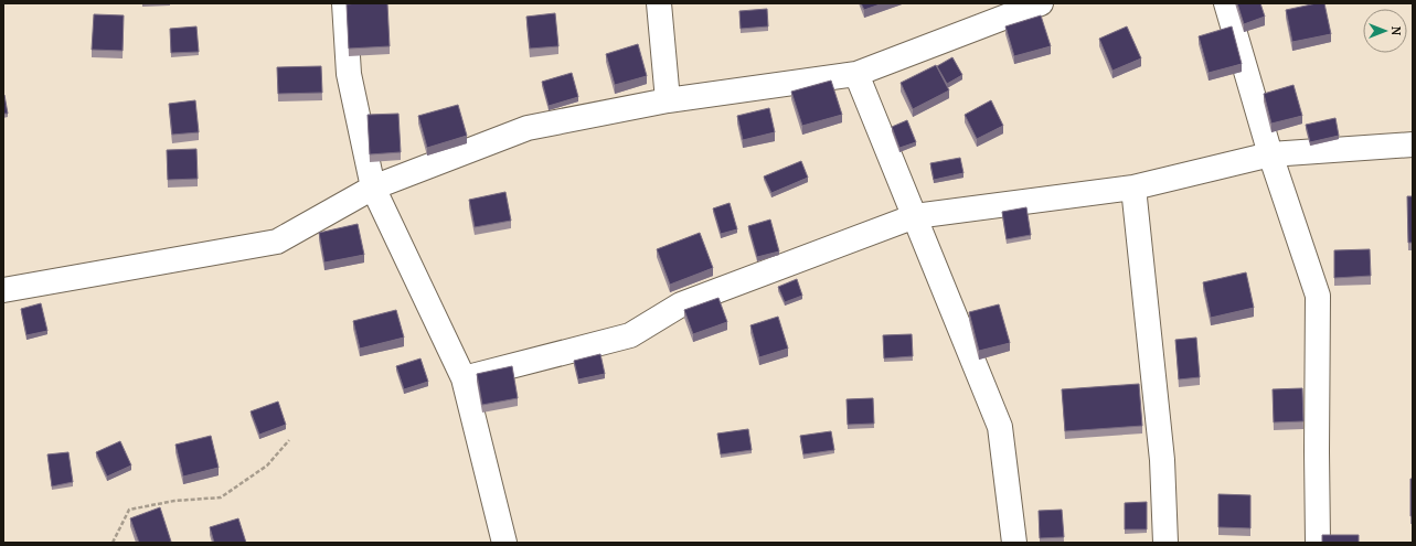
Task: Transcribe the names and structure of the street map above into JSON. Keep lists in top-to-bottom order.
{
  "north": "right"
}
